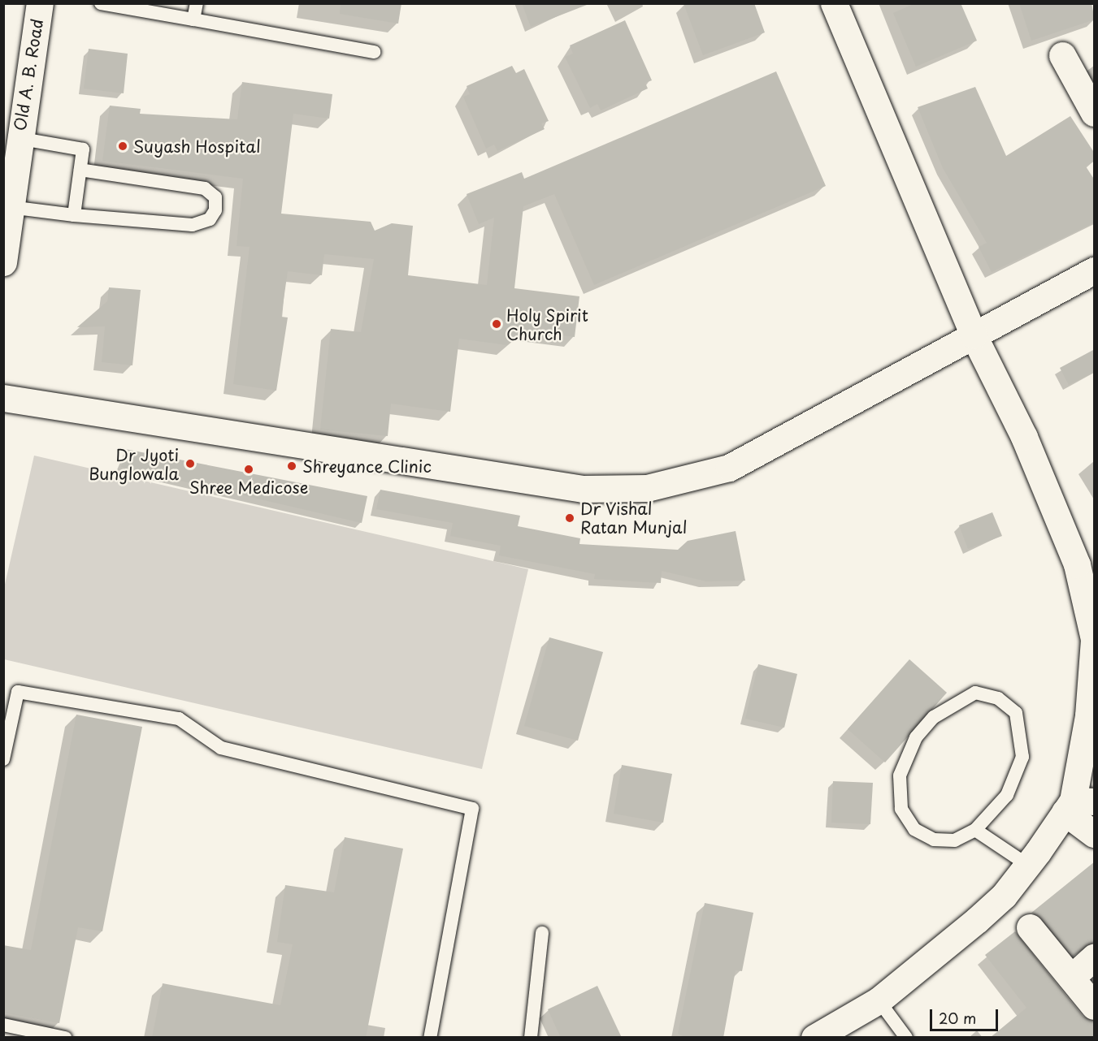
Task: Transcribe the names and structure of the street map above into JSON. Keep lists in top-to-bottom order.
{
  "streets": {
    "street": ["Old A. B. Road"]
  },
  "places": [
    "Suyash Hospital",
    "Holy Spirit Church",
    "Dr Jyoti Bunglowala",
    "Shreyance Clinic",
    "Shree Medicose",
    "Dr Vishal Ratan Munjal"
  ],
  "scale_bar": "20 m"
}
